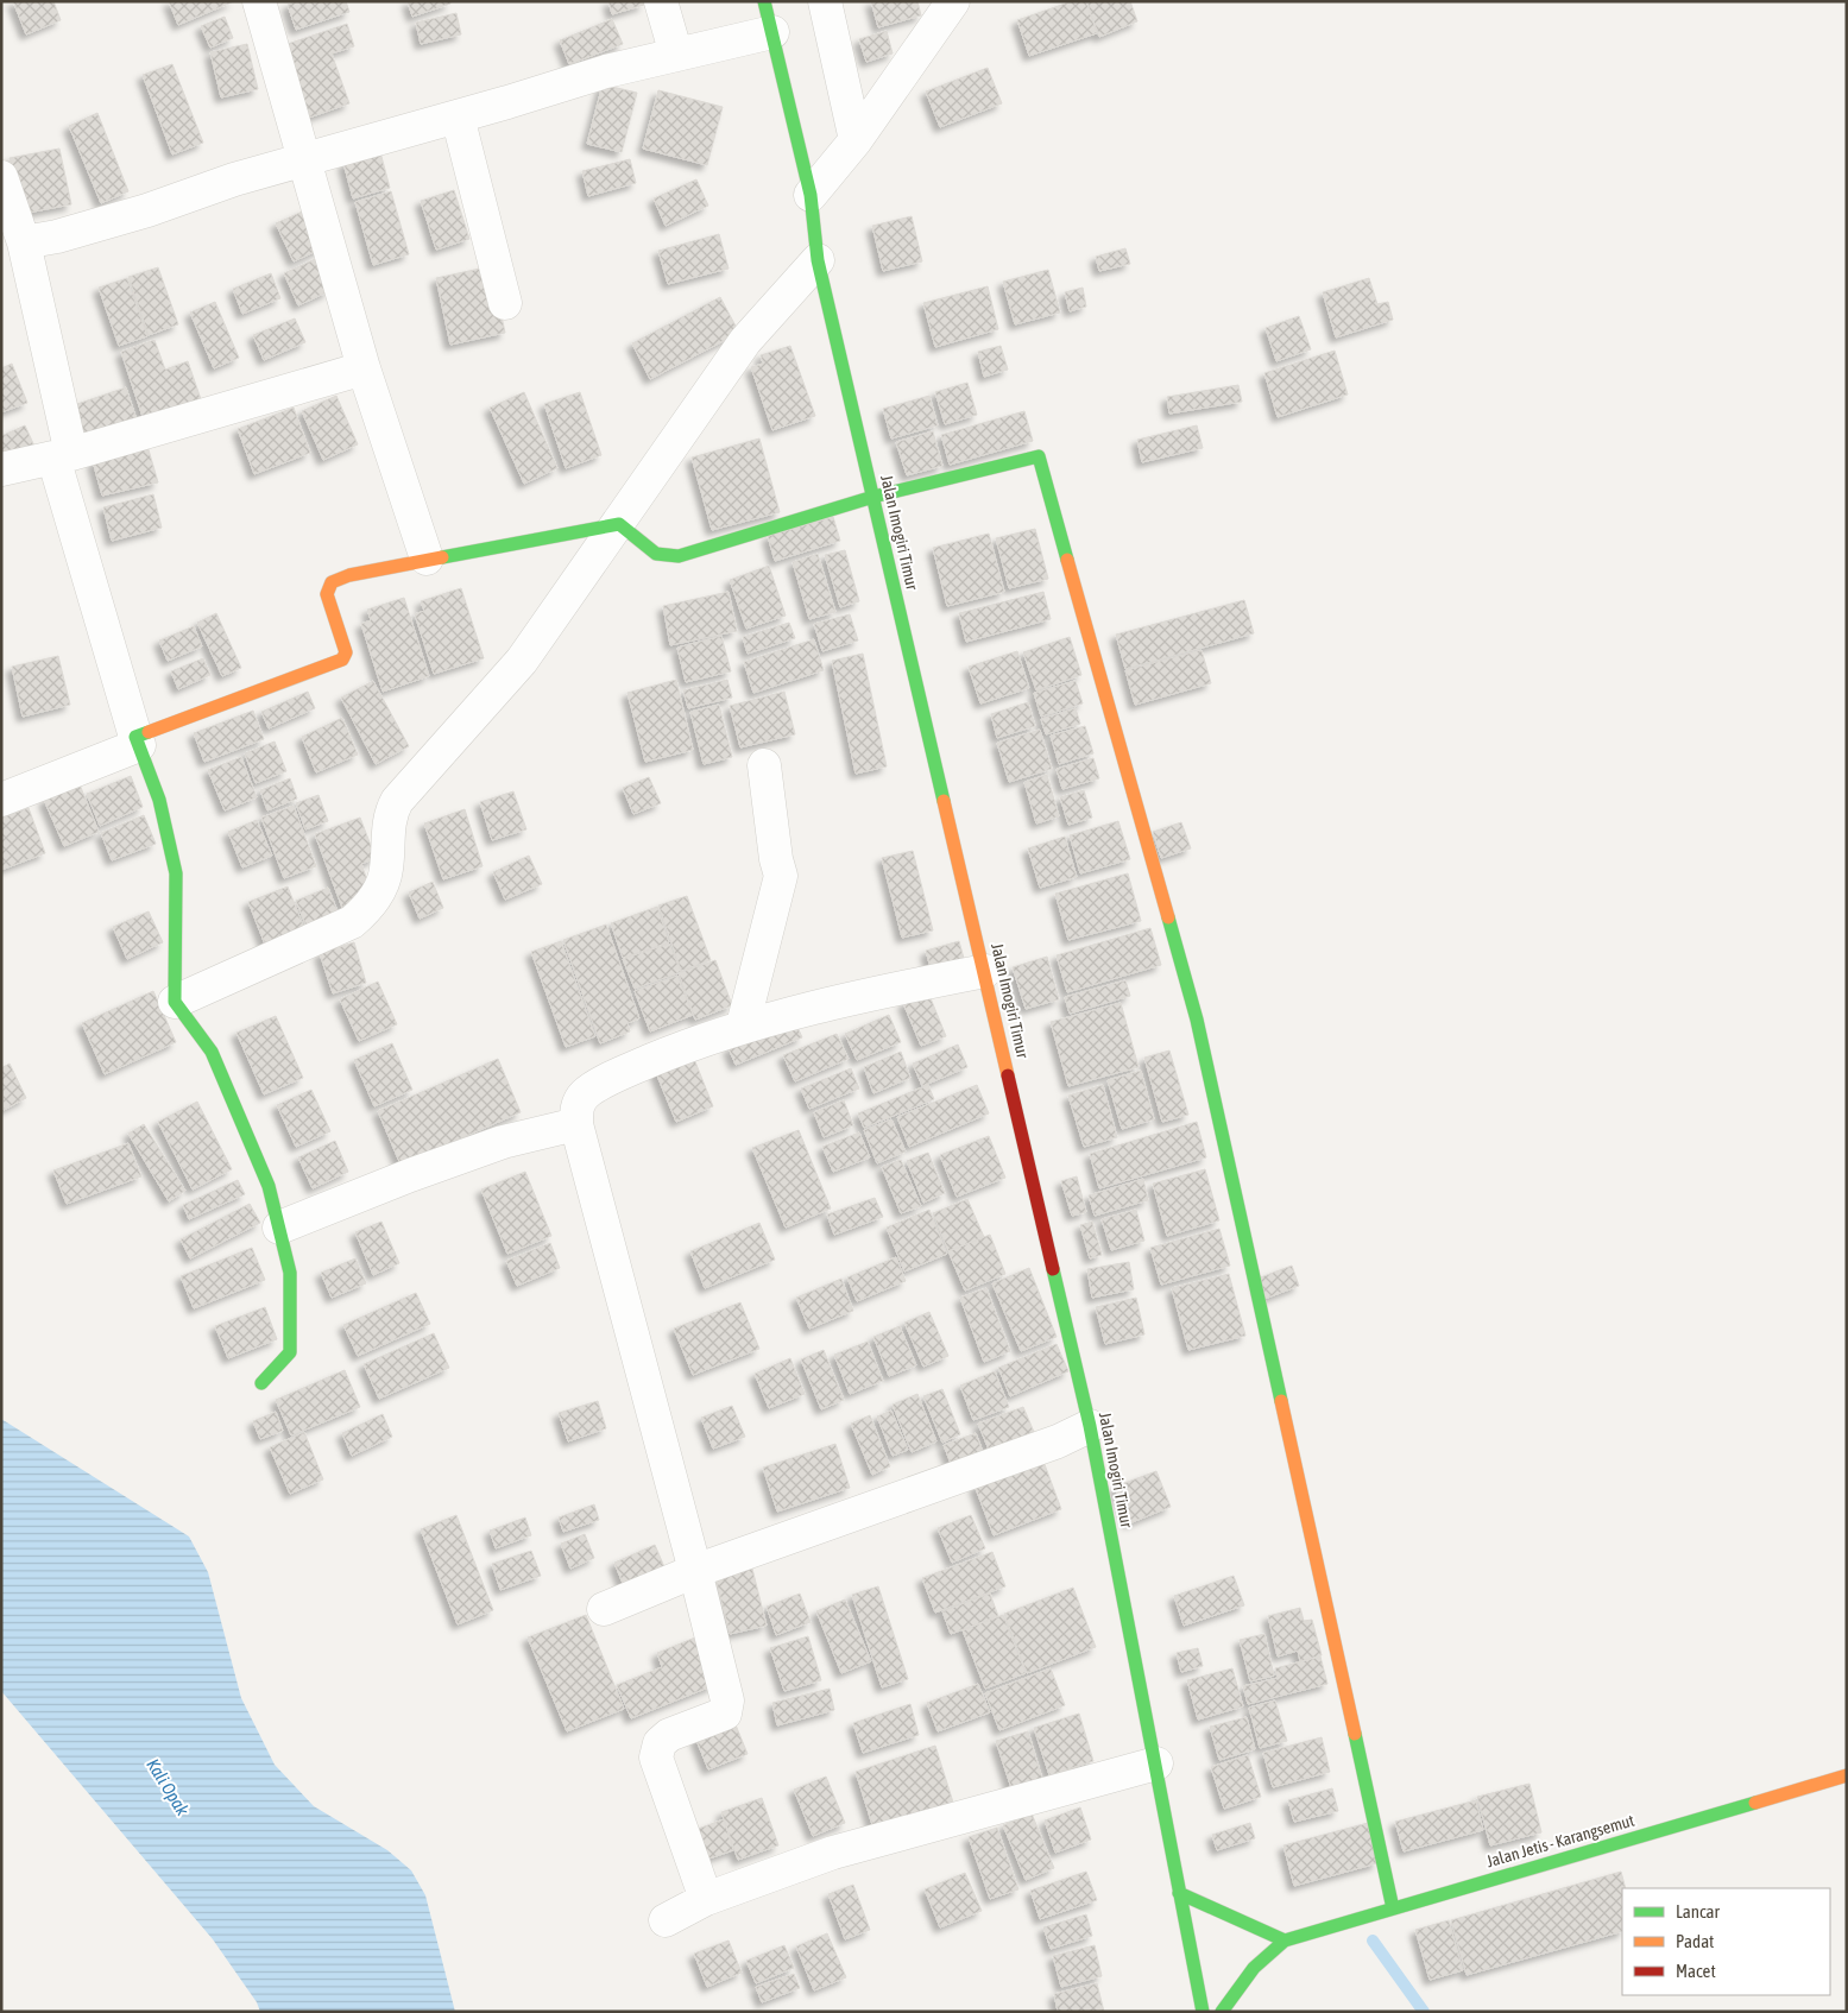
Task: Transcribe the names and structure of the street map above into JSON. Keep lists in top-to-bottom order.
{
  "streets": {
    "street": ["Jalan Imogiri Timur", "Jalan Jetis - Karangsemut"]
  },
  "water": ["Kali Opak"],
  "legend": ["Lancar", "Padat", "Macet"]
}
